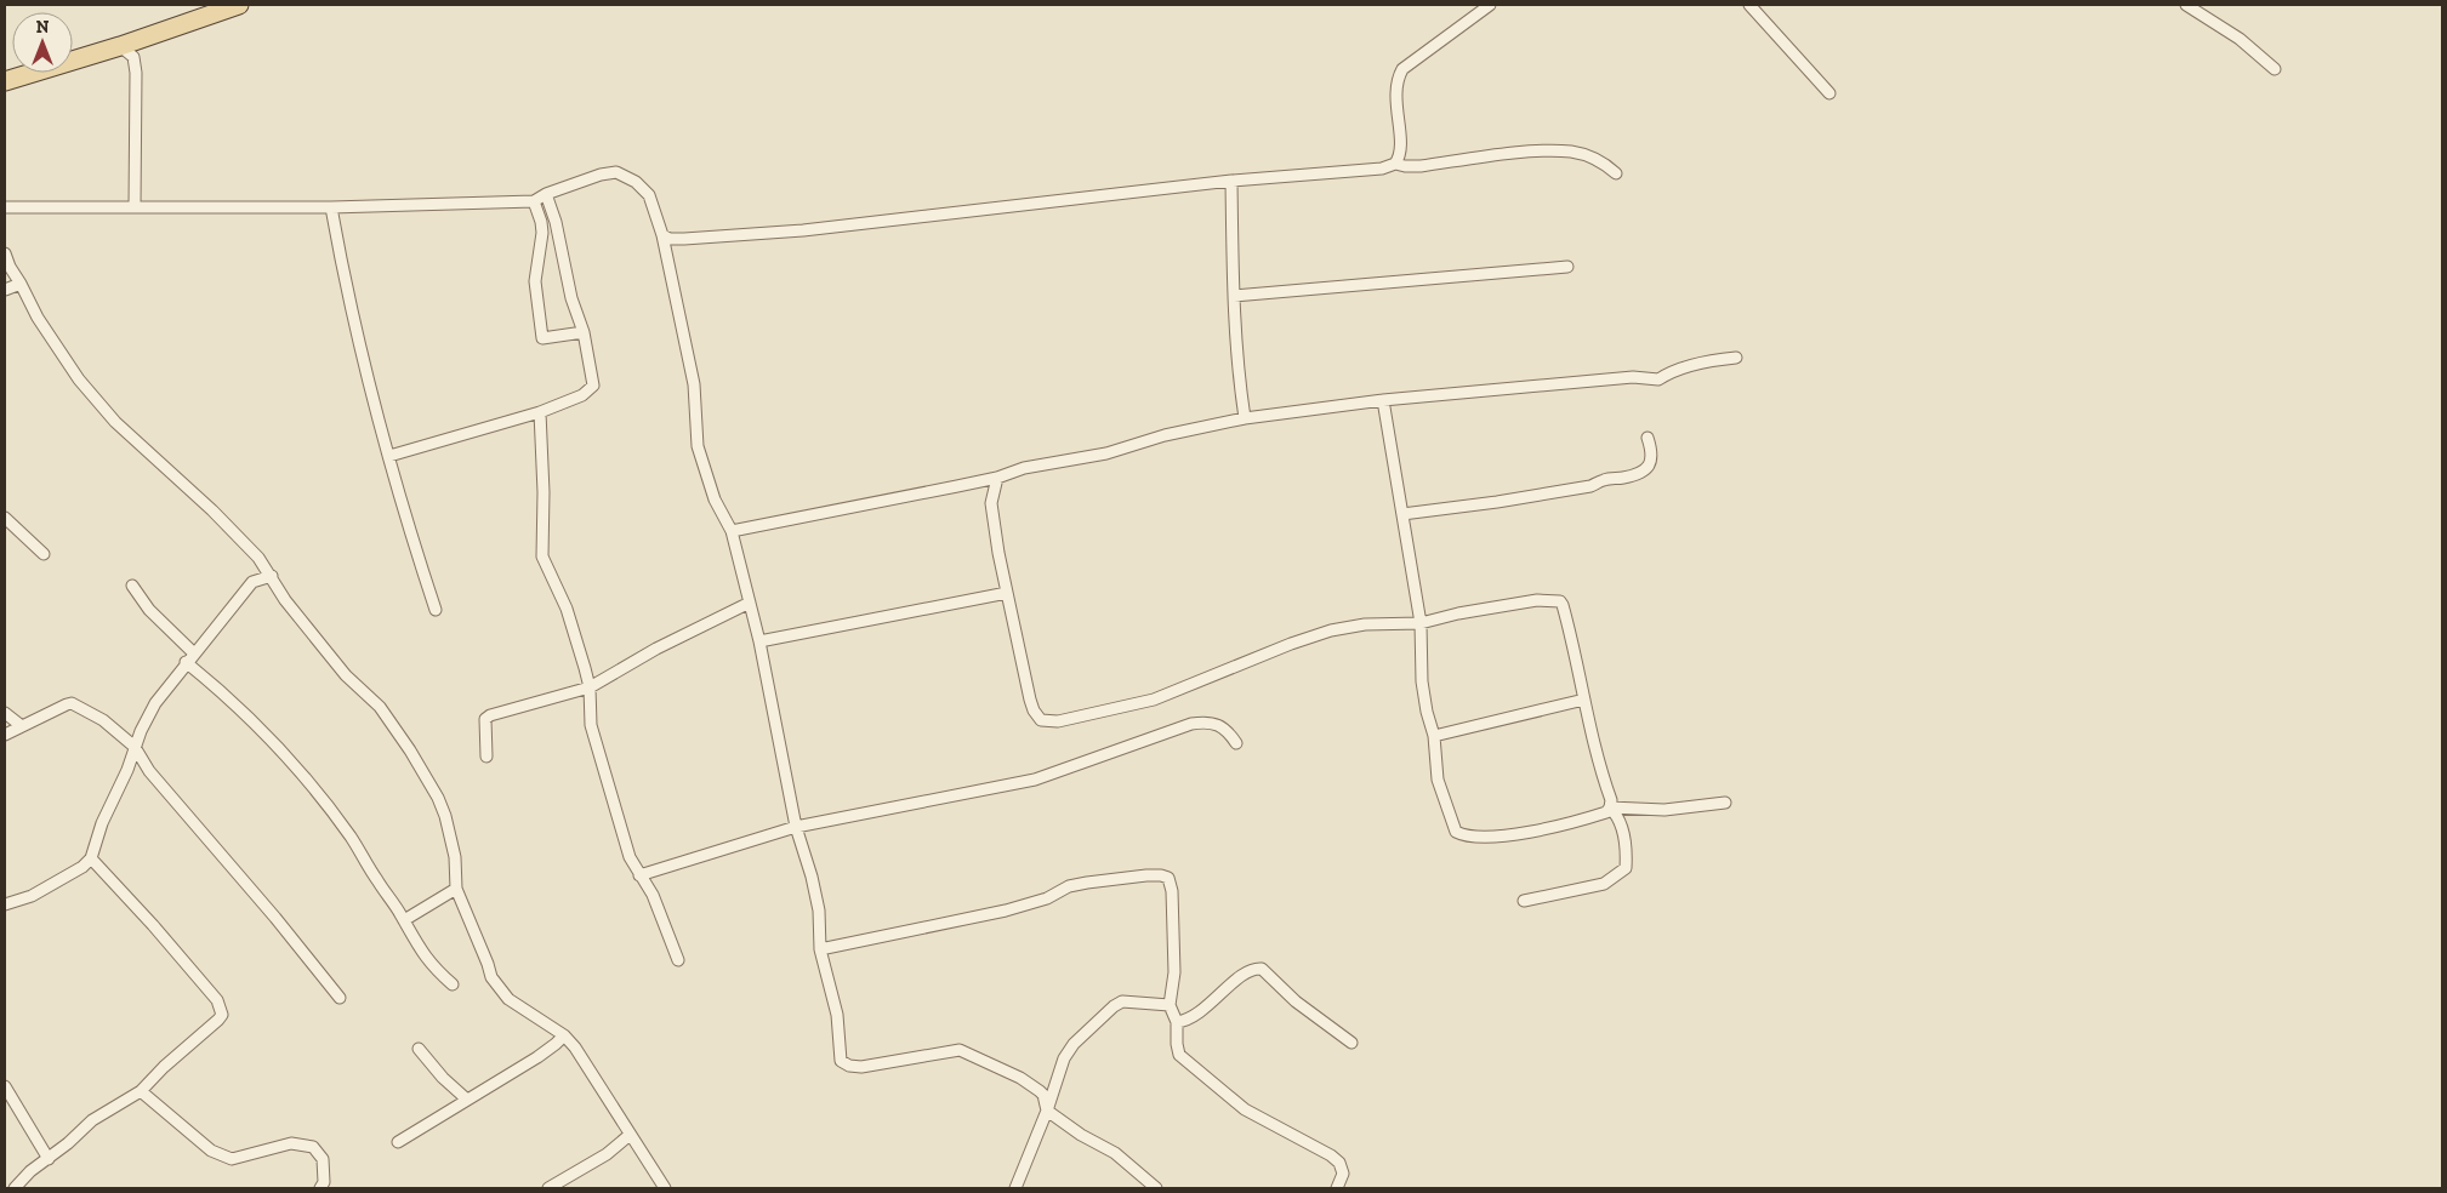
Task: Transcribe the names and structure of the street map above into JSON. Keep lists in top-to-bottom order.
{
  "north": "top"
}
